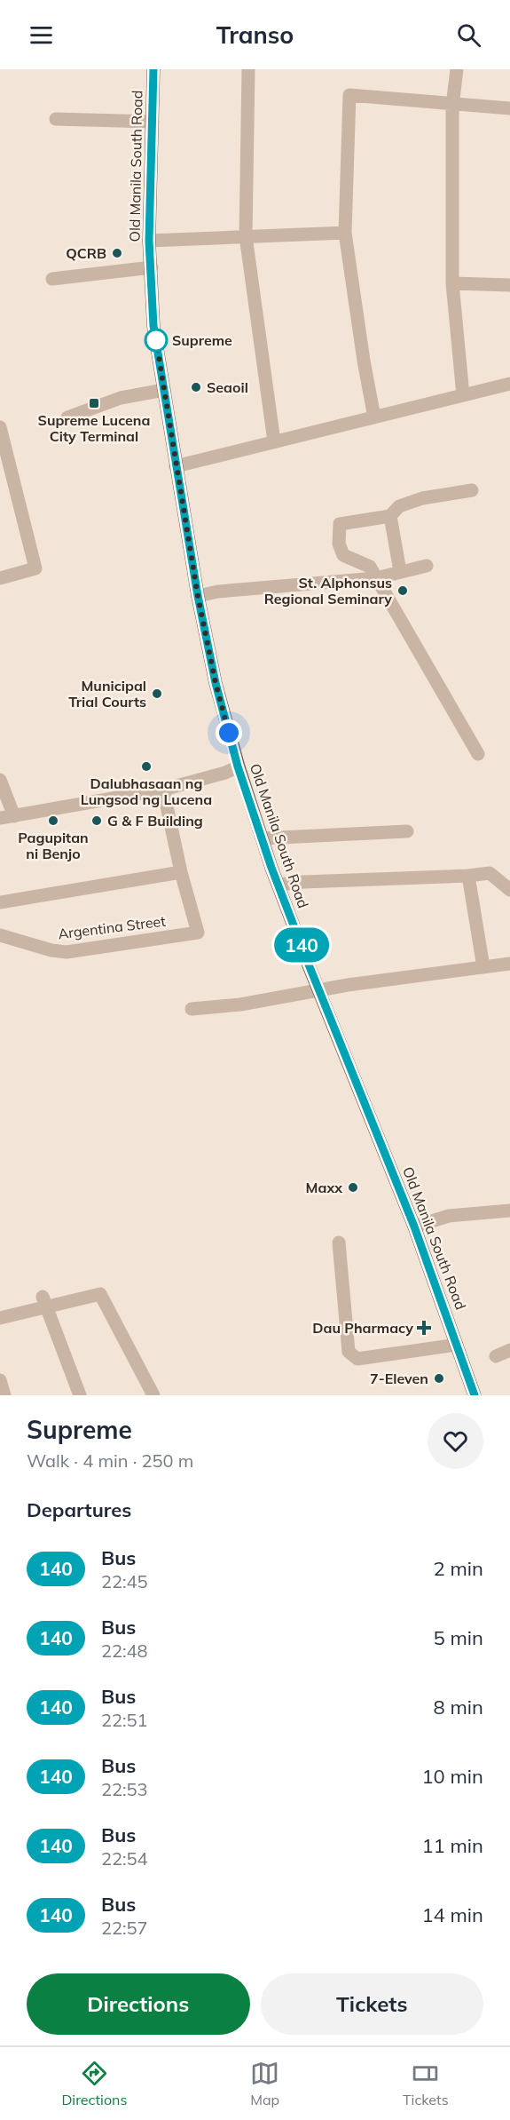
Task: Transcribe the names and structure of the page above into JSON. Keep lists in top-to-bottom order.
{
  "streets": {
    "main road": ["Old Manila South Road"],
    "street": ["Argentina Street"]
  },
  "places": {
    "other": [
      "QCRB",
      "Supreme",
      "Seaoil",
      "St. Alphonsus Regional Seminary",
      "Municipal Trial Courts",
      "Dalubhasaan ng Lungsod ng Lucena",
      "Pagupitan ni Benjo",
      "G & F Building",
      "Maxx",
      "7-Eleven"
    ],
    "transit": ["Supreme Lucena City Terminal"],
    "health": ["Dau Pharmacy"]
  },
  "lines": ["bus line 140"],
  "page": {
    "header": "Transo",
    "on_map": "140",
    "heading": [
      ["Supreme", "Walk · 4 min · 250 m"],
      "Departures"
    ],
    "list": [
      {
        "mark": "140",
        "name": "Bus",
        "note": "22:45",
        "value": "2 min"
      },
      {
        "mark": "140",
        "name": "Bus",
        "note": "22:48",
        "value": "5 min"
      },
      {
        "mark": "140",
        "name": "Bus",
        "note": "22:51",
        "value": "8 min"
      },
      {
        "mark": "140",
        "name": "Bus",
        "note": "22:53",
        "value": "10 min"
      },
      {
        "mark": "140",
        "name": "Bus",
        "note": "22:54",
        "value": "11 min"
      },
      {
        "mark": "140",
        "name": "Bus",
        "note": "22:57",
        "value": "14 min"
      }
    ],
    "buttons": ["Directions", "Tickets"],
    "tabs": ["Directions", "Map", "Tickets"]
  }
}
